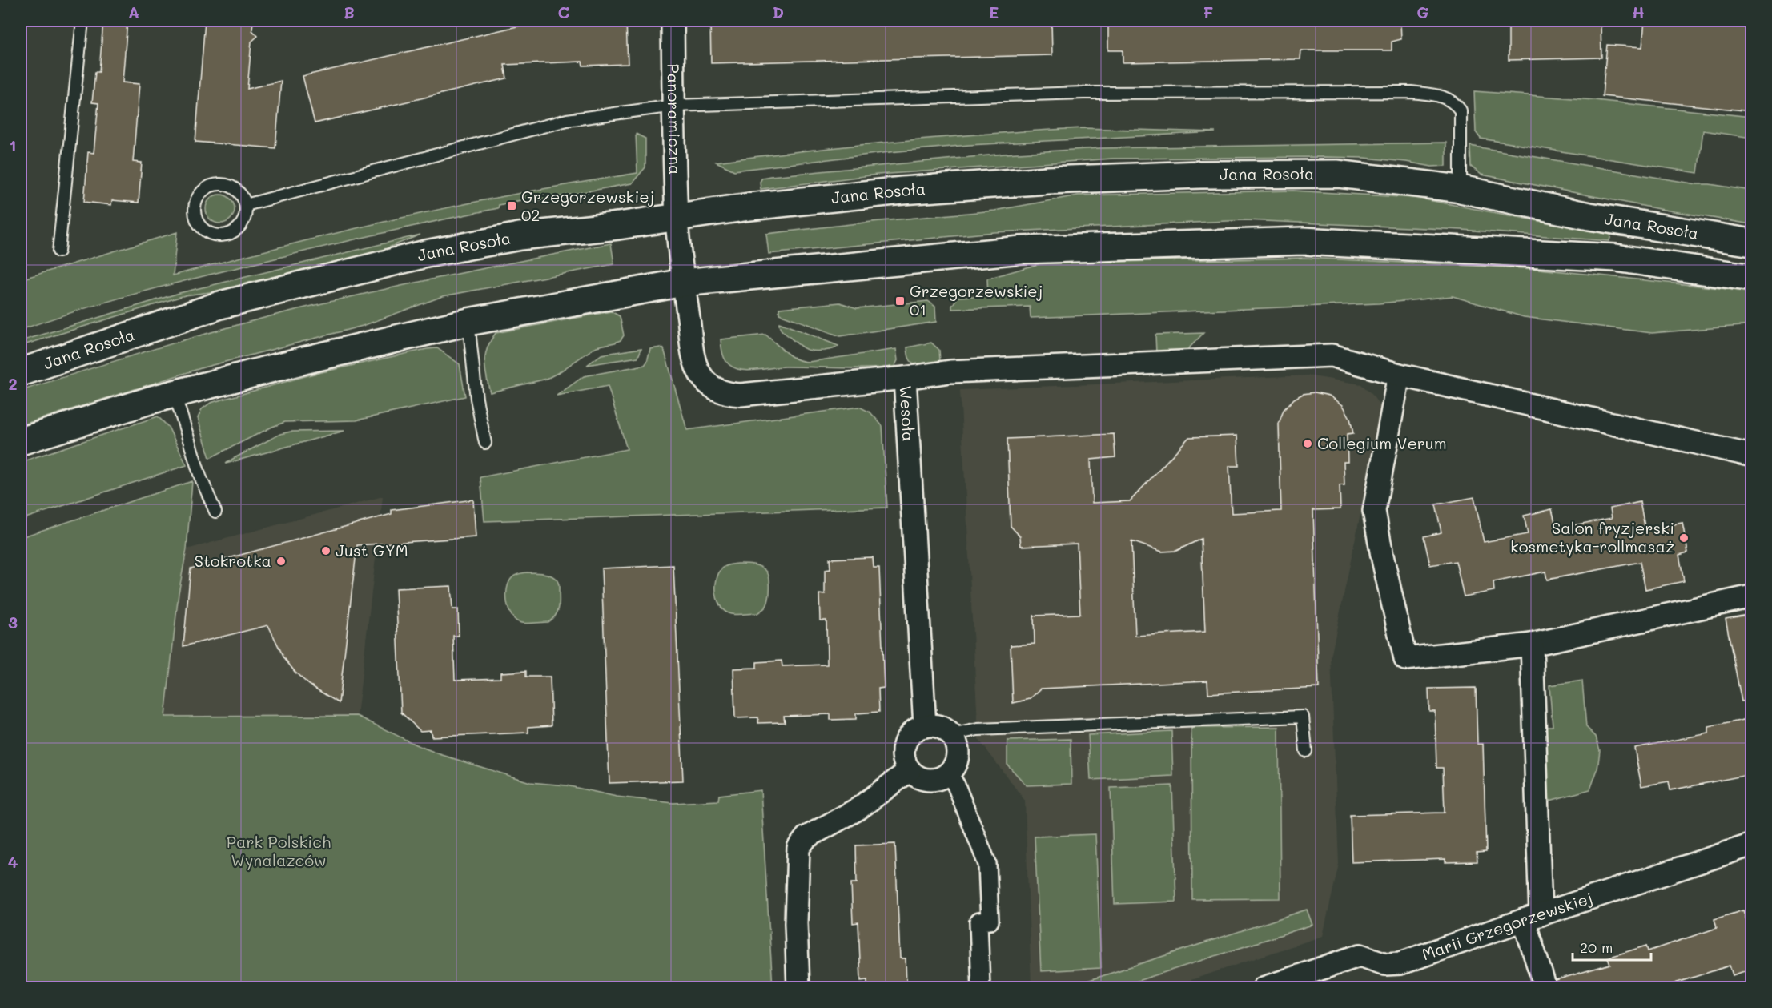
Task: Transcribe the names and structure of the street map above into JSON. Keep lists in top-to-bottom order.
{
  "streets": {
    "main road": ["Jana Rosoła"],
    "street": ["Panoramiczna", "Wesoła", "Marii Grzegorzewskiej"]
  },
  "crossings": [
    ["Panoramiczna", "Jana Rosoła"],
    ["Panoramiczna", "Wesoła"]
  ],
  "parks": ["Park Polskich Wynalazców"],
  "places": {
    "transit": ["Grzegorzewskiej 02", "Grzegorzewskiej 01"],
    "other": [
      "Collegium Verum",
      "Salon fryzjerski kosmetyka-rollmasaż",
      "Just GYM",
      "Stokrotka"
    ]
  },
  "scale_bar": "20 m",
  "grid": {
    "columns": [
      "A",
      "B",
      "C",
      "D",
      "E",
      "F",
      "G",
      "H"
    ],
    "rows": [
      "1",
      "2",
      "3",
      "4"
    ]
  }
}
